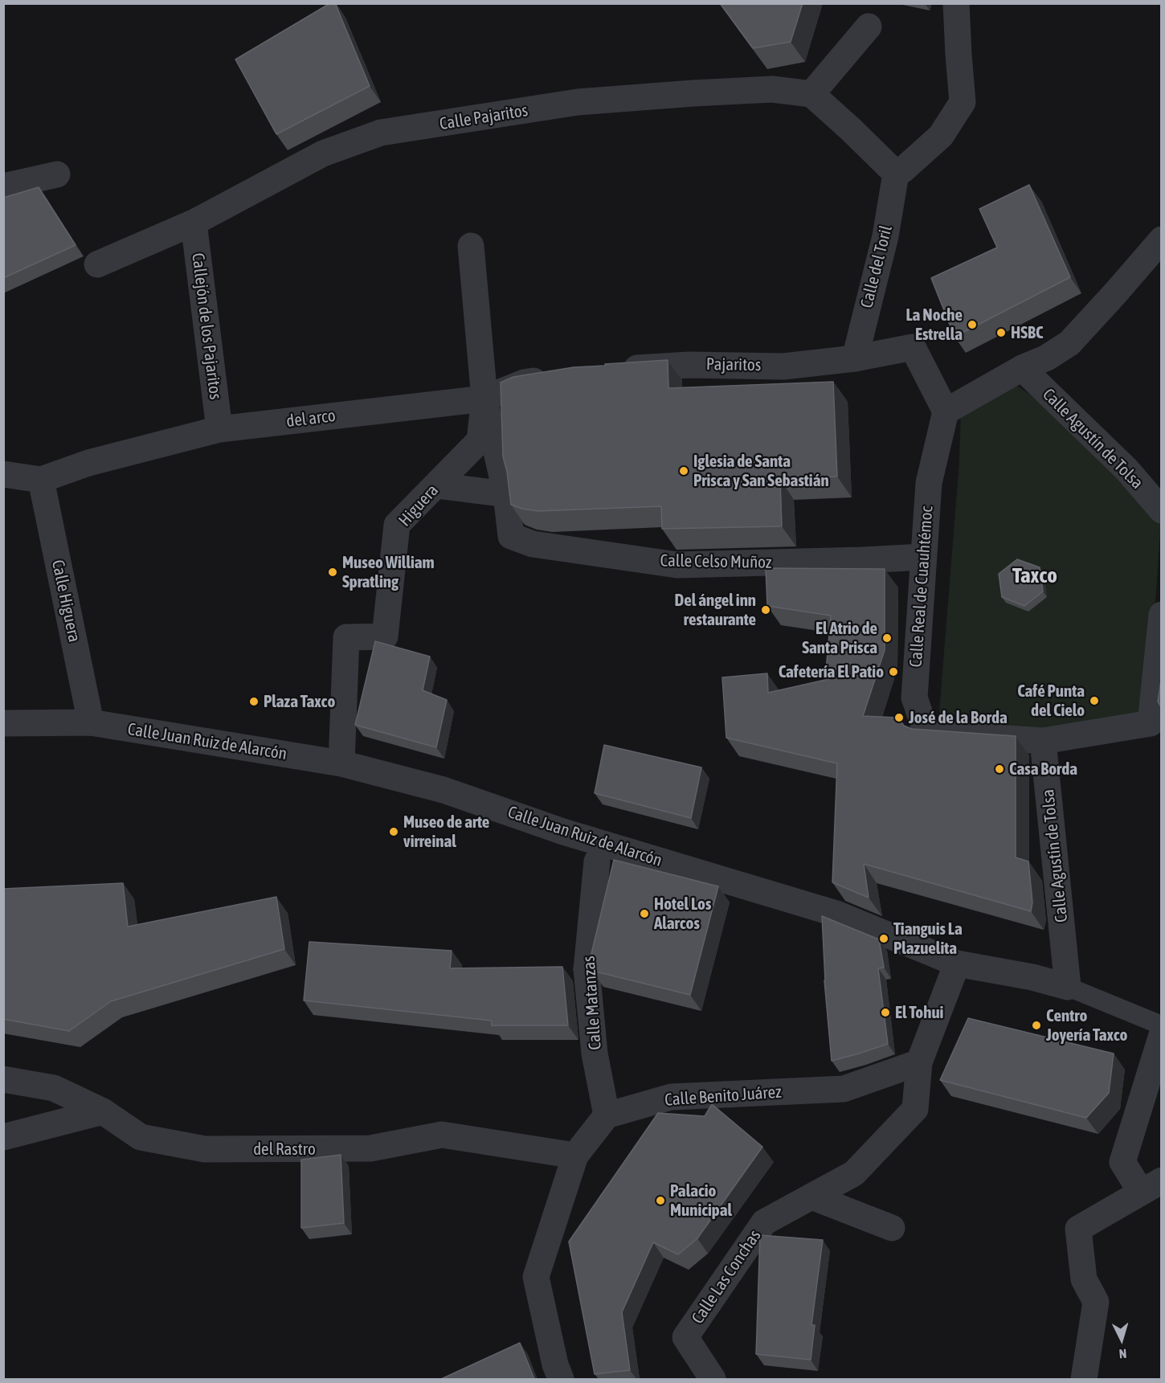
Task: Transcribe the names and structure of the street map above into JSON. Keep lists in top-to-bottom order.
{
  "streets": {
    "street": [
      "Calle Pajaritos",
      "Calle del Toril",
      "Callejón de los Pajaritos",
      "Pajaritos",
      "del arco",
      "Calle Agustín de Tolsa",
      "Higuera",
      "Calle Celso Muñoz",
      "Calle Real de Cuauhtémoc",
      "Calle Higuera",
      "Calle Juan Ruiz de Alarcón",
      "Calle Matanzas",
      "Calle Benito Juárez",
      "del Rastro",
      "Calle Las Conchas"
    ]
  },
  "crossings": [
    ["Calle Pajaritos", "Callejón de los Pajaritos"],
    ["Calle del Toril", "Pajaritos"],
    ["Callejón de los Pajaritos", "del arco"],
    ["Pajaritos", "Calle Real de Cuauhtémoc"],
    ["del arco", "Higuera"],
    ["del arco", "Calle Higuera"],
    ["Calle Agustín de Tolsa", "Calle Real de Cuauhtémoc"],
    ["Calle Agustín de Tolsa", "Calle Juan Ruiz de Alarcón"],
    ["Higuera", "Calle Juan Ruiz de Alarcón"],
    ["Calle Celso Muñoz", "Calle Real de Cuauhtémoc"],
    ["Calle Higuera", "Calle Juan Ruiz de Alarcón"],
    ["Calle Juan Ruiz de Alarcón", "Calle Las Conchas"],
    ["Calle Matanzas", "Calle Benito Juárez"],
    ["Calle Benito Juárez", "Calle Las Conchas"]
  ],
  "districts": ["Taxco"],
  "places": [
    "La Noche Estrella",
    "HSBC",
    "Iglesia de Santa Prisca y San Sebastián",
    "Museo William Spratling",
    "Del ángel inn restaurante",
    "El Atrio de Santa Prisca",
    "Cafetería El Patio",
    "Café Punta del Cielo",
    "Plaza Taxco",
    "José de la Borda",
    "Casa Borda",
    "Museo de arte virreinal",
    "Hotel Los Alarcos",
    "Tianguis La Plazuelita",
    "El Tohui",
    "Centro Joyería Taxco",
    "Palacio Municipal"
  ],
  "north": "bottom"
}
